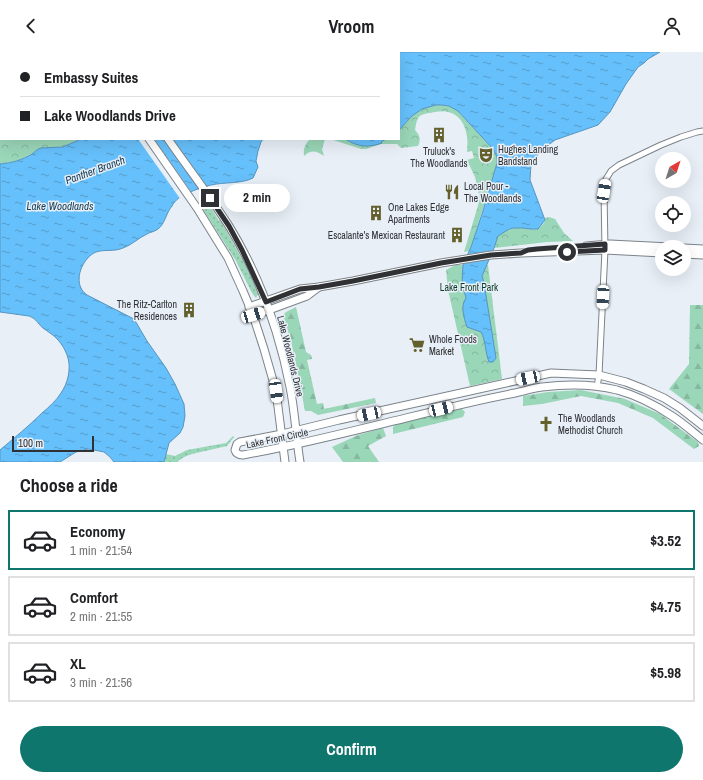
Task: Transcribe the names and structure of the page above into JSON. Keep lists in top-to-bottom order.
{
  "streets": {
    "street": ["Lake Woodlands Drive", "Lake Front Circle"]
  },
  "crossings": [
    ["Lake Woodlands Drive", "Lake Front Circle"]
  ],
  "water": ["Panther Branch", "Lake Woodlands"],
  "parks": ["Lake Front Park"],
  "places": {
    "building": [
      "Truluck's The Woodlands",
      "One Lakes Edge Apartments",
      "Escalante's Mexican Restaurant",
      "The Ritz-Carlton Residences"
    ],
    "theatre": ["Hughes Landing Bandstand"],
    "restaurant": ["Local Pour - The Woodlands"],
    "supermarket": ["Whole Foods Market"],
    "church": ["The Woodlands Methodist Church"]
  },
  "scale_bar": "100 m",
  "north": "top right",
  "page": {
    "header": "Vroom",
    "banner": ["Embassy Suites", "Lake Woodlands Drive"],
    "bubble": "2 min",
    "scale": "100 m",
    "heading": "Choose a ride",
    "list": [
      {
        "name": "Economy",
        "note": "1 min · 21:54",
        "value": "$3.52"
      },
      {
        "name": "Comfort",
        "note": "2 min · 21:55",
        "value": "$4.75"
      },
      {
        "name": "XL",
        "note": "3 min · 21:56",
        "value": "$5.98"
      }
    ],
    "buttons": "Confirm"
  }
}
